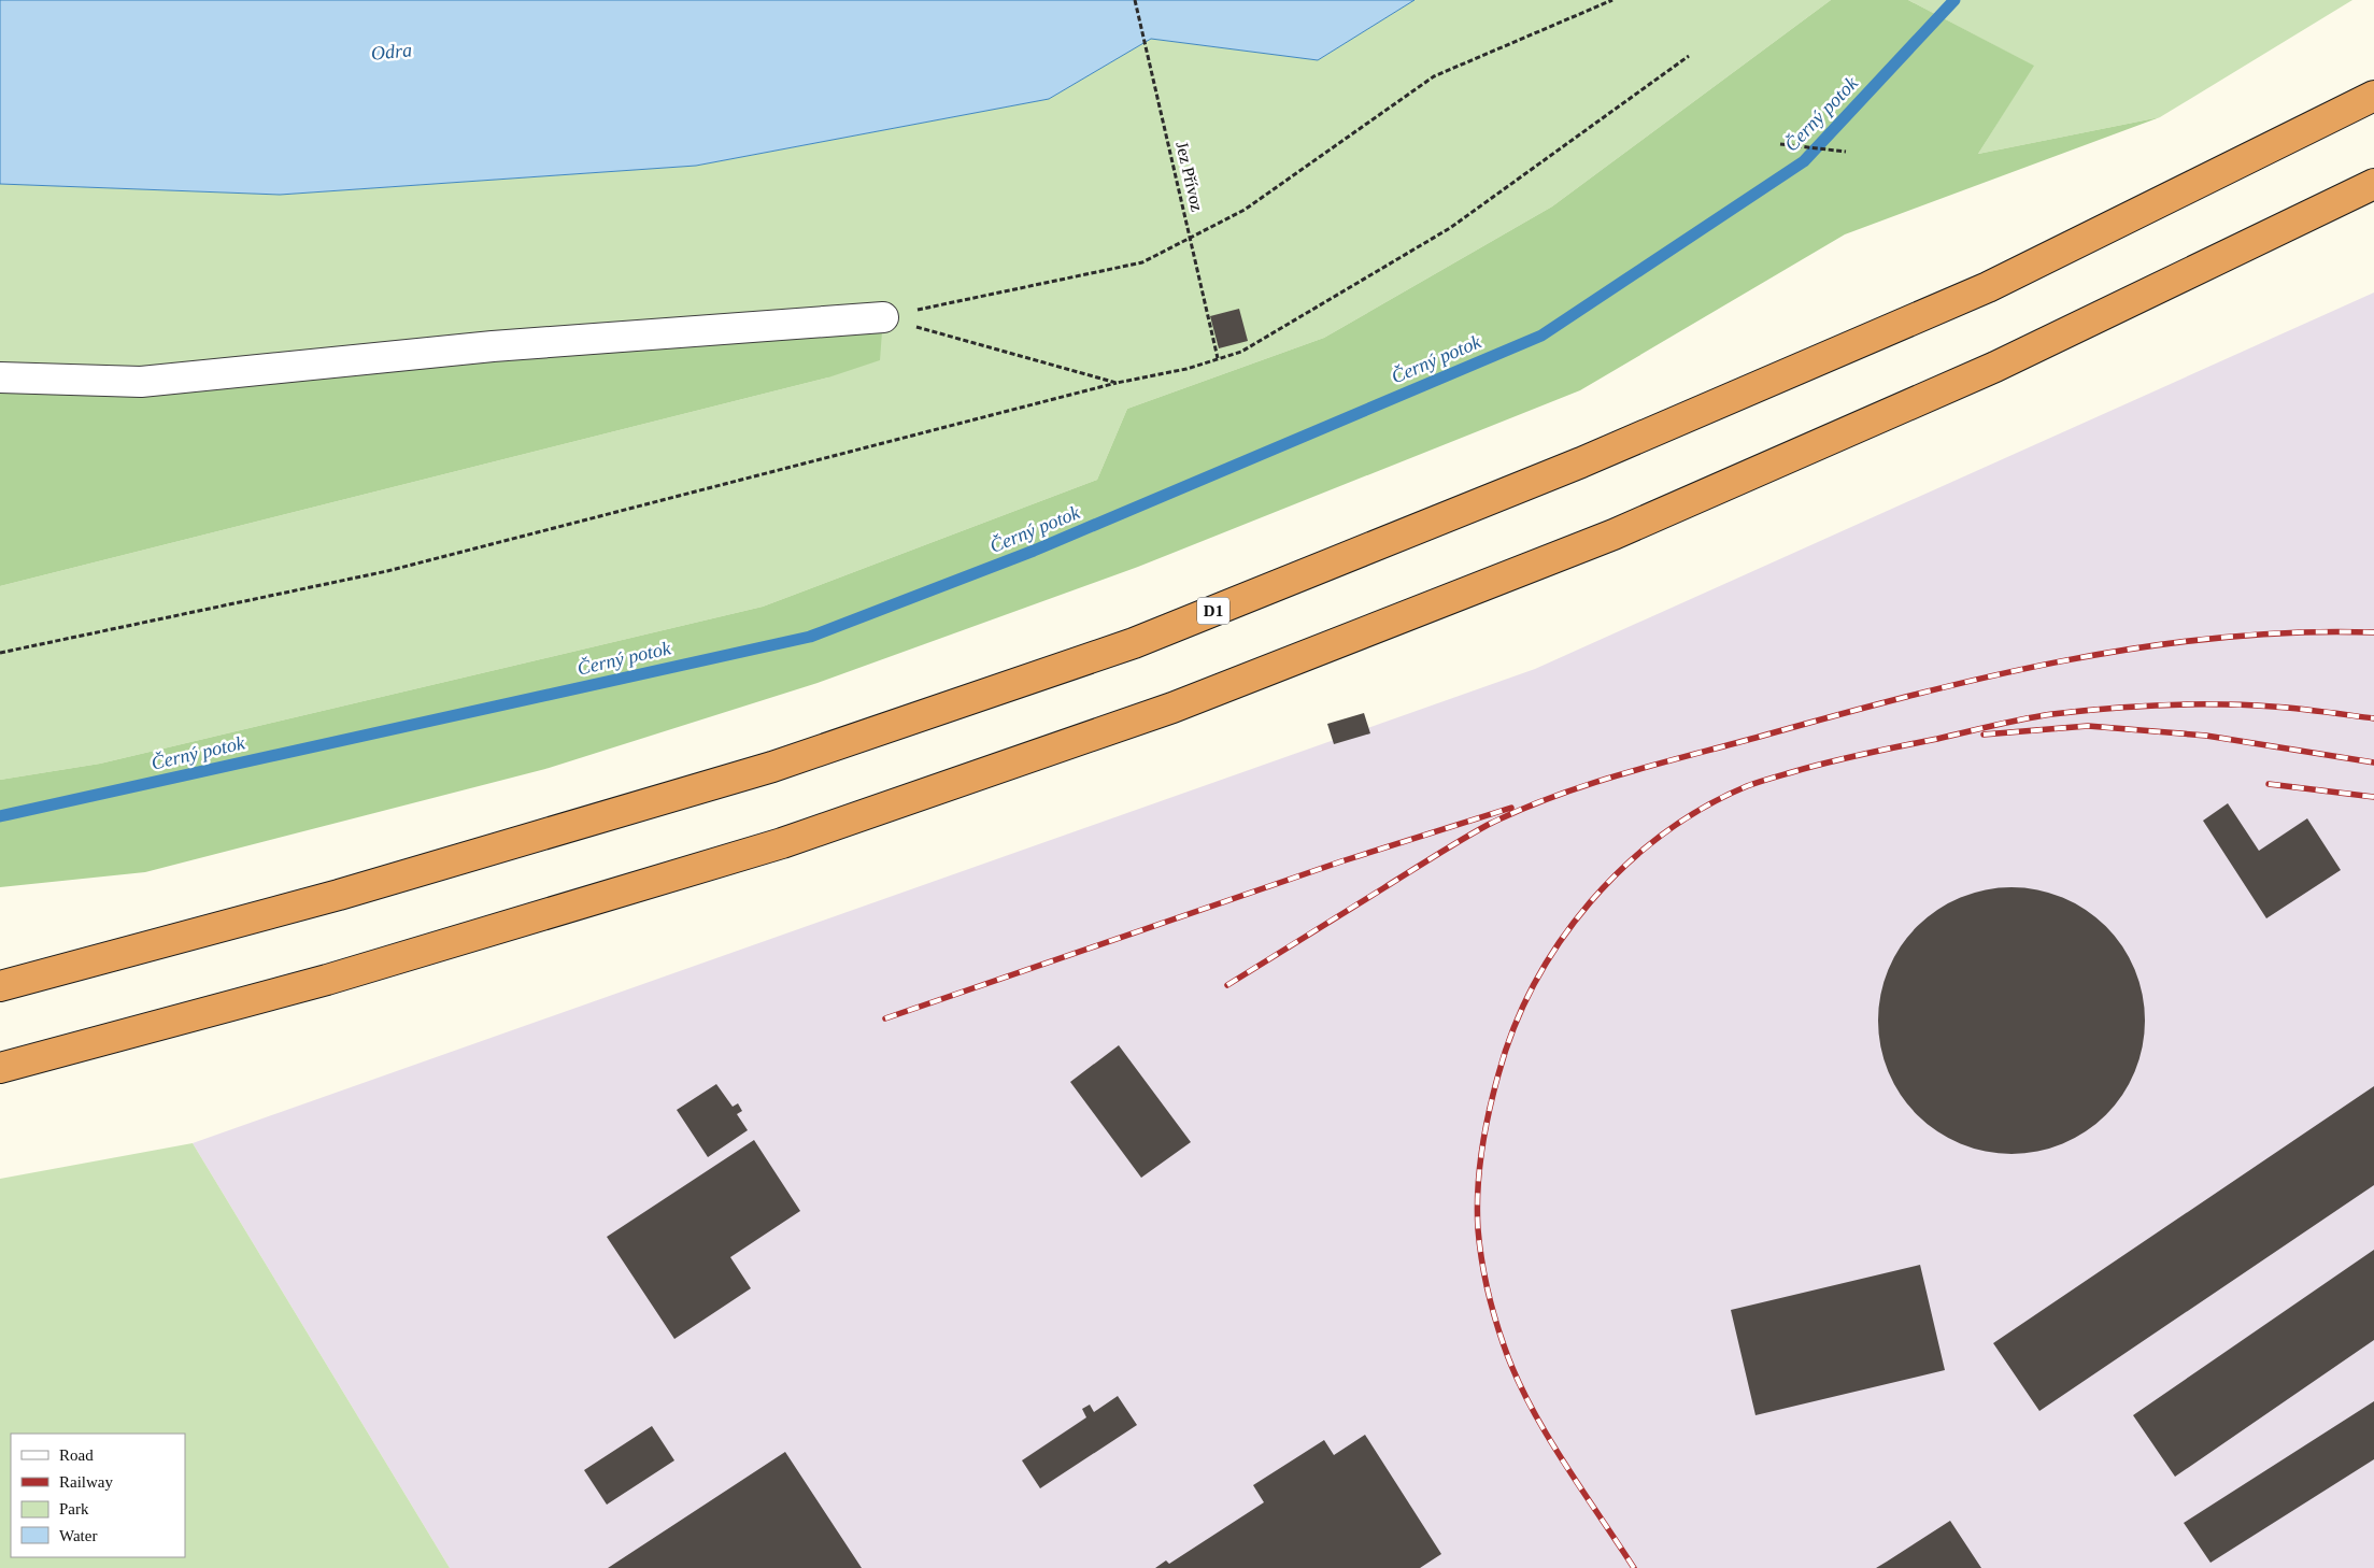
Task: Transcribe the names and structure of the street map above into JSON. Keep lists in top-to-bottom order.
{
  "streets": {
    "highway": ["D1"],
    "path": ["Jez Přívoz"]
  },
  "water": ["Odra", "Černý potok"],
  "legend": [
    "Road",
    "Railway",
    "Park",
    "Water"
  ]
}
